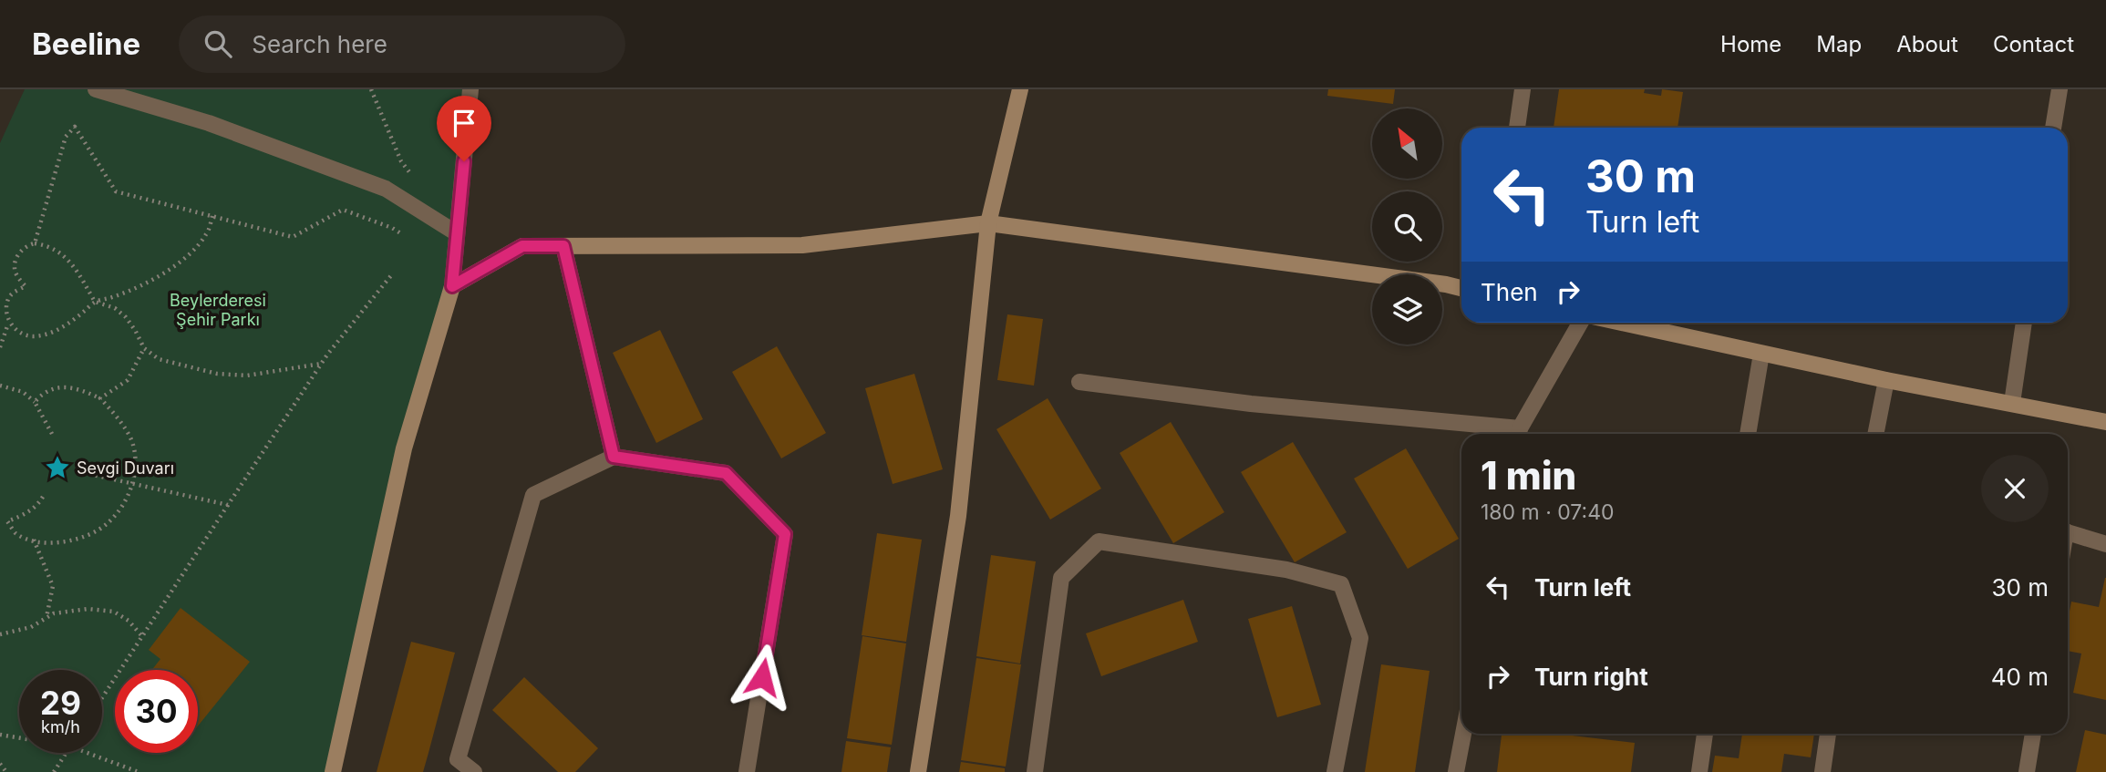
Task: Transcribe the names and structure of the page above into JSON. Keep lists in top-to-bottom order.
{
  "parks": ["Beylerderesi Şehir Parkı"],
  "places": {
    "place": ["Sevgi Duvarı"]
  },
  "north": "top left",
  "page": {
    "header": "Beeline",
    "search": "Search here",
    "nav": [
      "Home",
      "Map",
      "About",
      "Contact"
    ],
    "turn": ["30 m", "Turn left"],
    "then": "Then",
    "heading": ["1 min", "180 m · 07:40"],
    "list": [
      {
        "name": "Turn left",
        "value": "30 m"
      },
      {
        "name": "Turn right",
        "value": "40 m"
      }
    ],
    "speed": "29 km/h",
    "limit": "30"
  }
}
